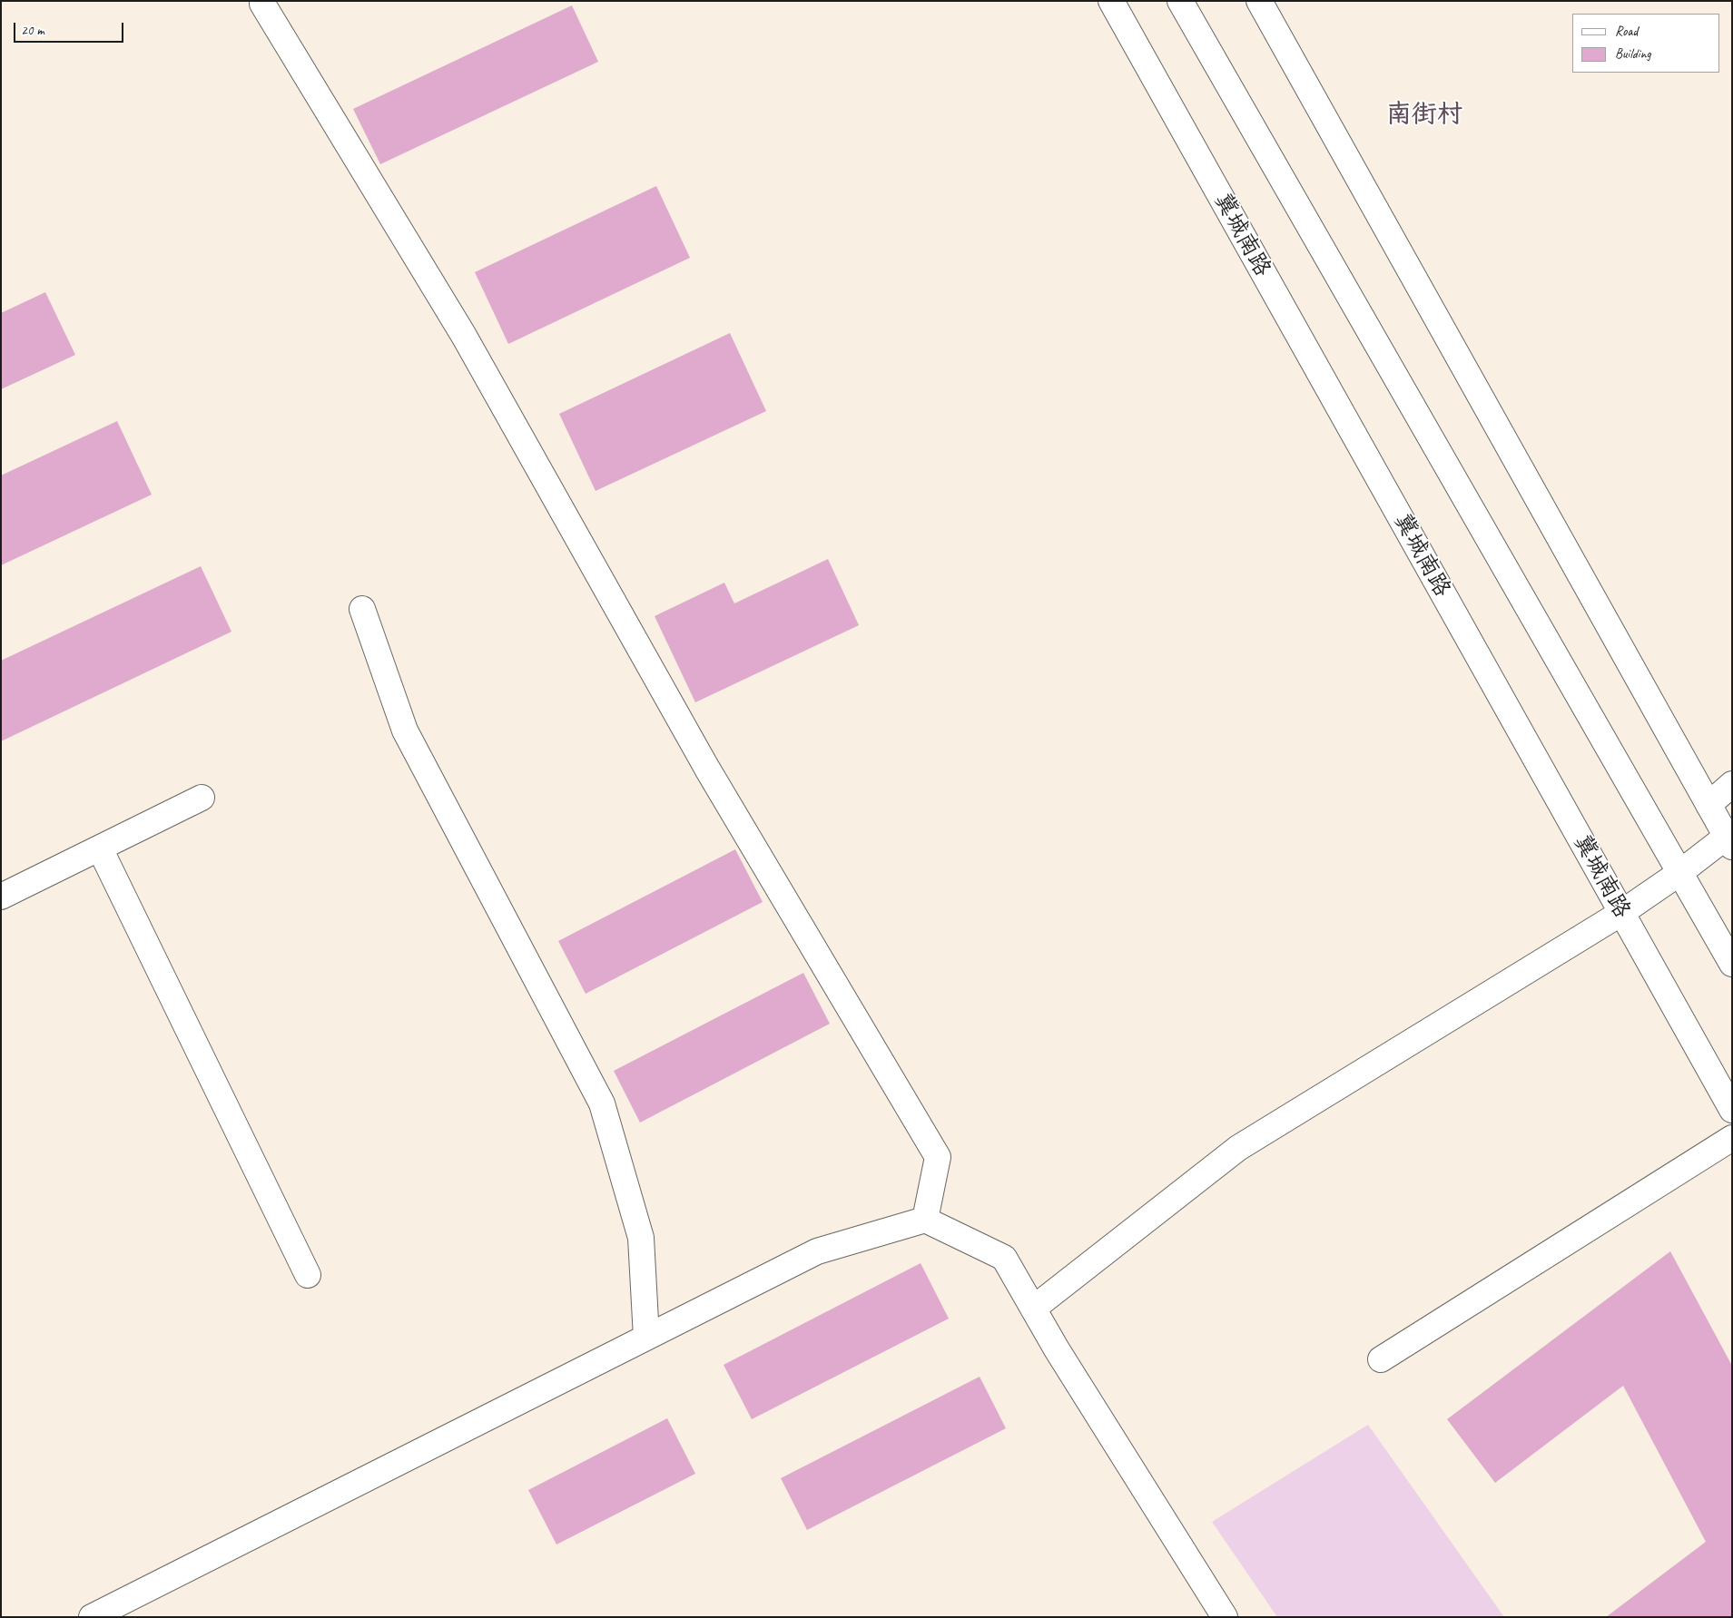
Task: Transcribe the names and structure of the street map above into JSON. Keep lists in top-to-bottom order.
{
  "streets": {
    "street": ["冀城南路"]
  },
  "districts": ["南街村"],
  "legend": ["Road", "Building"],
  "scale_bar": "20 m"
}
